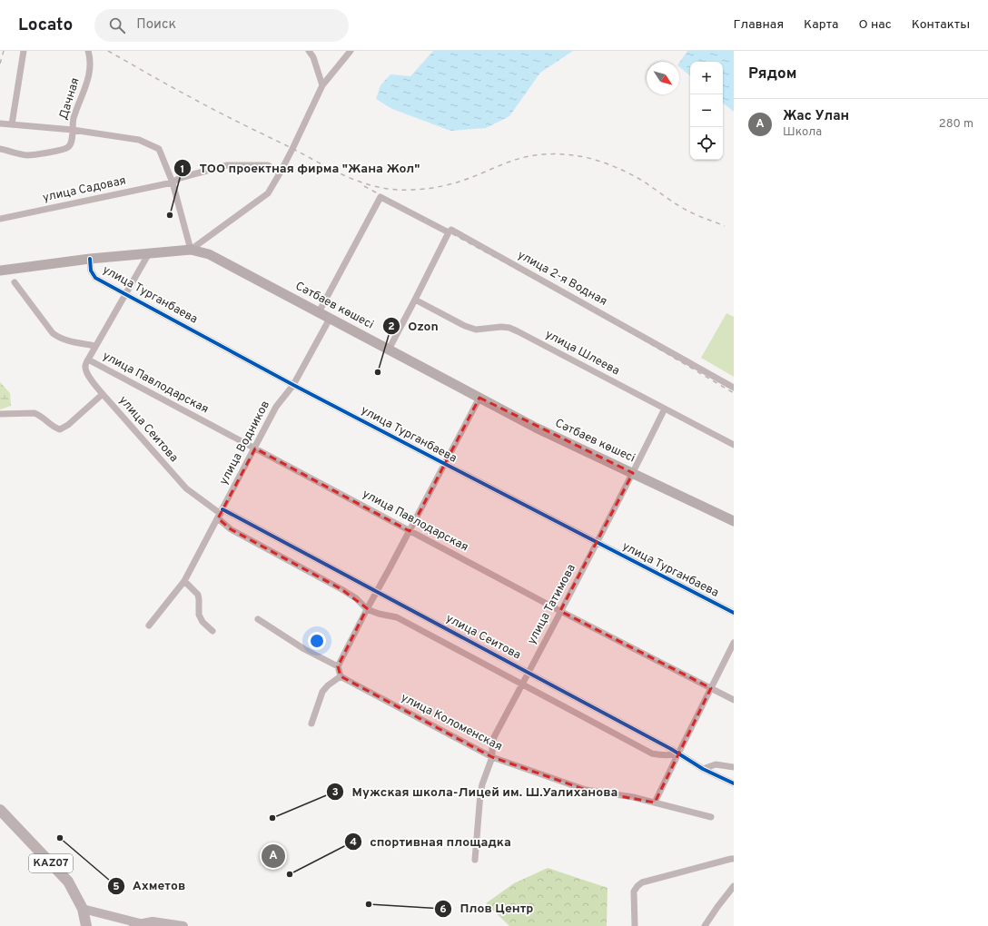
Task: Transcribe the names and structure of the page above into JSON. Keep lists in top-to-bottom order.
{
  "streets": {
    "highway": ["KAZ07"],
    "main road": ["Сәтбаев көшесі"],
    "street": [
      "Дачная",
      "улица Садовая",
      "улица 2-я Водная",
      "улица Турганбаева",
      "улица Шлеева",
      "улица Павлодарская",
      "улица Сеитова",
      "улица Водников",
      "улица Татимова",
      "улица Коломенская"
    ]
  },
  "crossings": [
    ["улица 2-я Водная", "Сәтбаев көшесі"],
    ["улица Турганбаева", "Сәтбаев көшесі"],
    ["улица Турганбаева", "улица Водников"],
    ["улица Турганбаева", "улица Татимова"],
    ["Сәтбаев көшесі", "улица Водников"],
    ["Сәтбаев көшесі", "улица Татимова"],
    ["улица Шлеева", "улица Татимова"],
    ["улица Павлодарская", "улица Сеитова"],
    ["улица Павлодарская", "улица Водников"],
    ["улица Павлодарская", "улица Татимова"],
    ["улица Сеитова", "улица Водников"],
    ["улица Сеитова", "улица Татимова"],
    ["улица Татимова", "улица Коломенская"]
  ],
  "places": [
    "ТОО проектная фирма \"Жана Жол\"",
    "Ozon",
    "Мужская школа-Лицей им. Ш.Уалиханова",
    "Ахметов",
    "спортивная площадка",
    "Плов Центр"
  ],
  "north": "bottom right",
  "page": {
    "header": "Locato",
    "search": "Поиск",
    "nav": [
      "Главная",
      "Карта",
      "О нас",
      "Контакты"
    ],
    "heading": "Рядом",
    "map_buttons": ["+", "−"],
    "list": [
      {
        "mark": "A",
        "name": "Жас Улан",
        "note": "Школа",
        "value": "280 m"
      }
    ],
    "pins": "A"
  }
}
